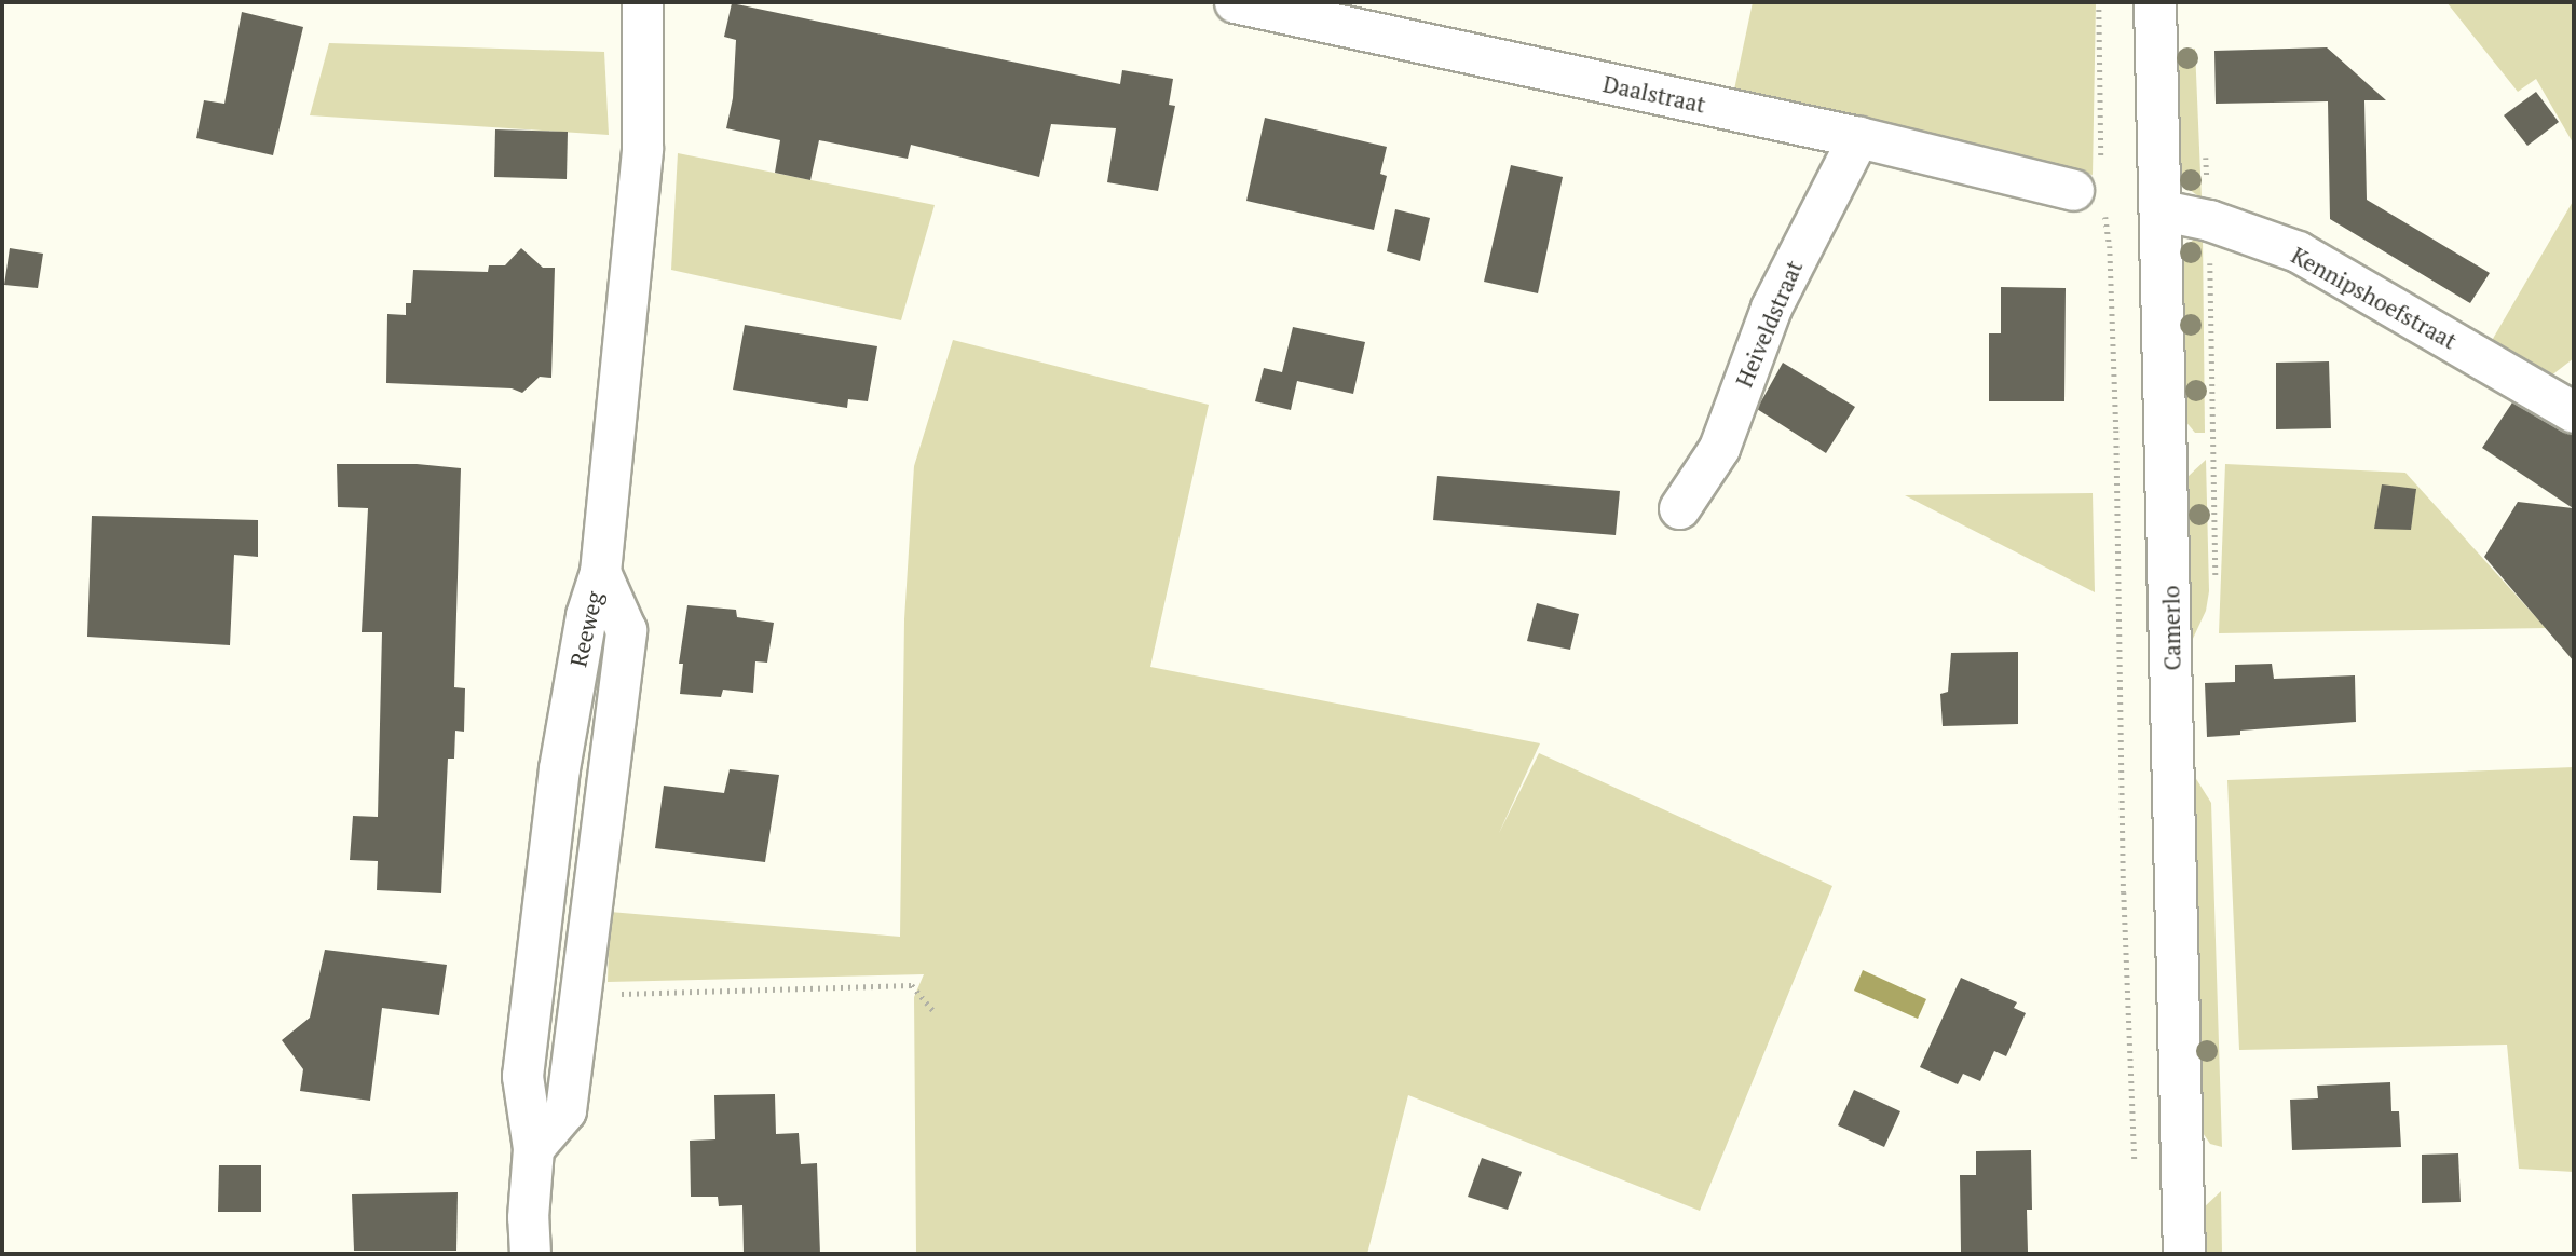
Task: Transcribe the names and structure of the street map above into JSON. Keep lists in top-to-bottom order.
{
  "streets": {
    "main road": ["Camerlo"],
    "street": [
      "Daalstraat",
      "Kennipshoefstraat",
      "Heiveldstraat",
      "Reeweg"
    ]
  },
  "crossings": [
    ["Daalstraat", "Heiveldstraat"],
    ["Kennipshoefstraat", "Camerlo"]
  ]
}
